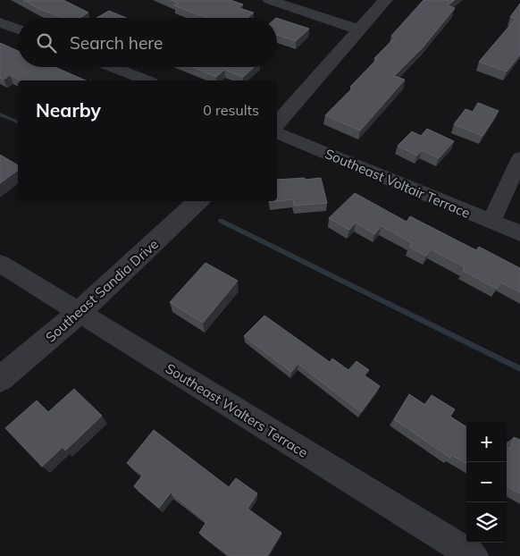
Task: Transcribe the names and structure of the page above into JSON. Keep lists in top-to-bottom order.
{
  "streets": {
    "street": ["Southeast Voltair Terrace", "Southeast Sandia Drive", "Southeast Walters Terrace"]
  },
  "crossings": [
    ["Southeast Sandia Drive", "Southeast Walters Terrace"]
  ],
  "page": {
    "search": "Search here",
    "heading": ["Nearby", "0 results"],
    "map_buttons": ["+", "−"]
  }
}
